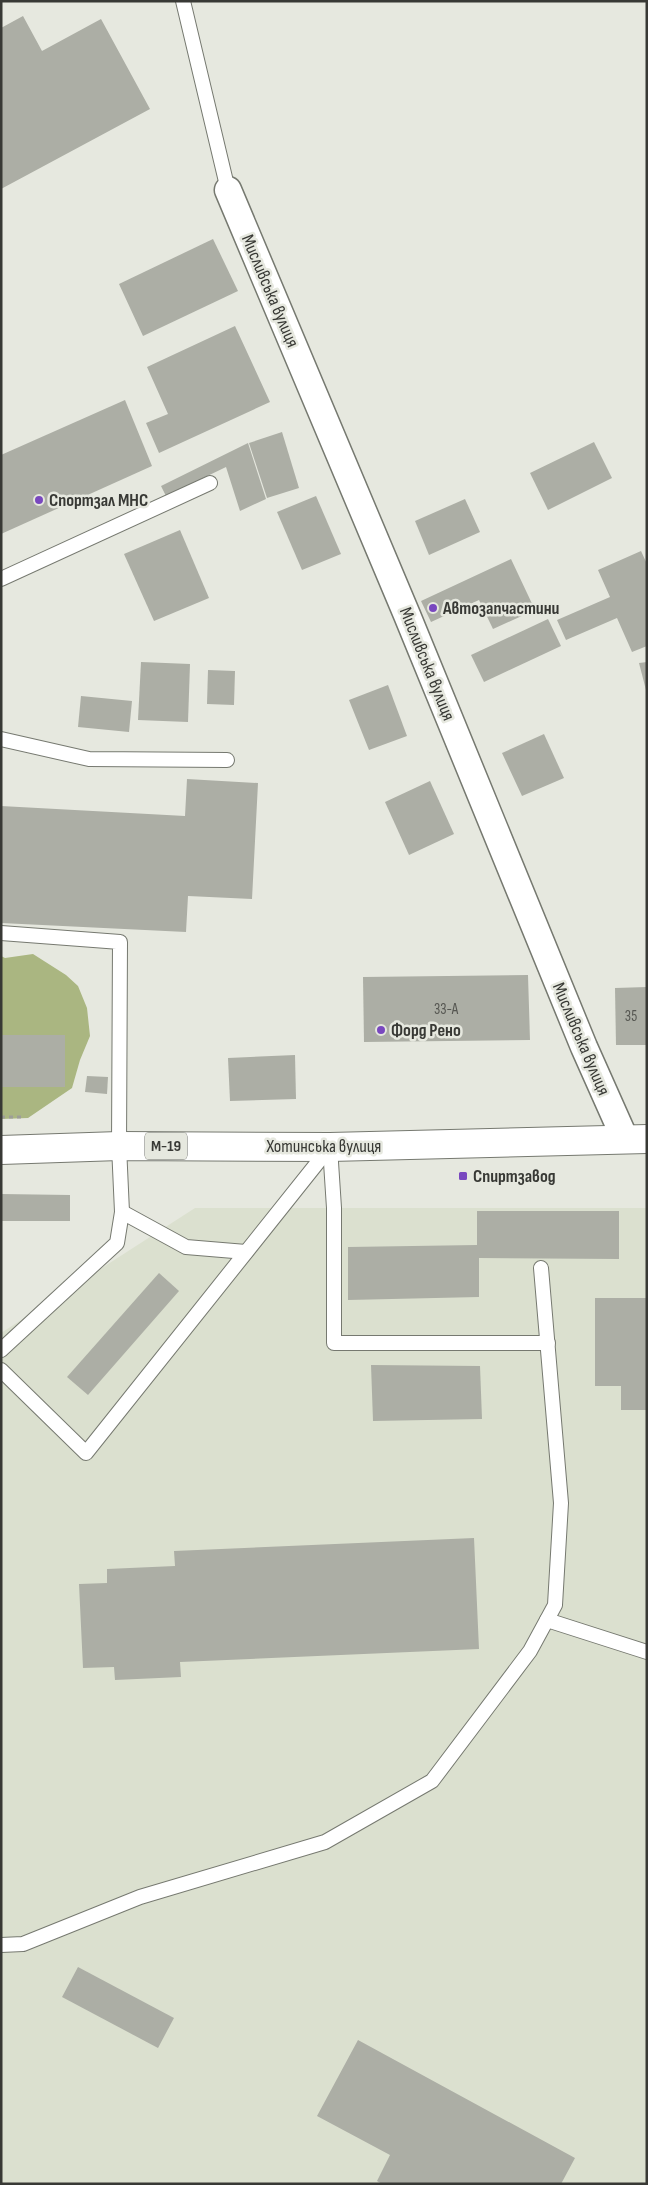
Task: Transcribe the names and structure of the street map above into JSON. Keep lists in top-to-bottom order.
{
  "streets": {
    "highway": ["М-19", "Хотинська вулиця"],
    "street": ["Мисливська вулиця"]
  },
  "crossings": [
    ["Мисливська вулиця", "Хотинська вулиця"]
  ],
  "places": {
    "other": ["Спортзал МНС", "Автозапчастини", "Форд Рено"],
    "transit": ["Спиртзавод"]
  },
  "house_numbers": ["33-А", "35"]
}
